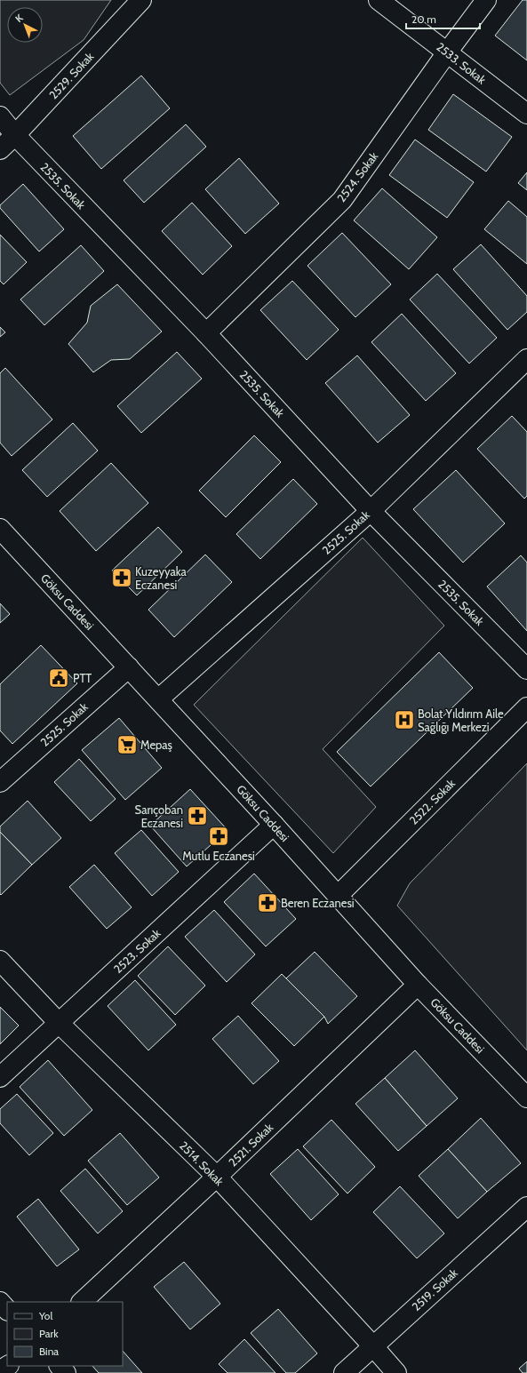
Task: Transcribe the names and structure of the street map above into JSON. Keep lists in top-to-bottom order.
{
  "streets": {
    "street": [
      "2533. Sokak",
      "2529. Sokak",
      "2524. Sokak",
      "2535. Sokak",
      "2525. Sokak",
      "Göksu Caddesi",
      "2522. Sokak",
      "2523. Sokak",
      "2521. Sokak",
      "2514. Sokak",
      "2519. Sokak"
    ]
  },
  "crossings": [
    ["2533. Sokak", "2524. Sokak"],
    ["2529. Sokak", "2535. Sokak"],
    ["2524. Sokak", "2535. Sokak"],
    ["2535. Sokak", "2525. Sokak"],
    ["2525. Sokak", "Göksu Caddesi"],
    ["Göksu Caddesi", "2522. Sokak"],
    ["Göksu Caddesi", "2523. Sokak"],
    ["Göksu Caddesi", "2521. Sokak"],
    ["2523. Sokak", "2514. Sokak"],
    ["2521. Sokak", "2514. Sokak"],
    ["2514. Sokak", "2519. Sokak"]
  ],
  "places": {
    "pharmacy": [
      "Kuzeyyaka Eczanesi",
      "Sarıçoban Eczanesi",
      "Mutlu Eczanesi",
      "Beren Eczanesi"
    ],
    "public building": ["PTT"],
    "hospital": ["Bolat Yıldırım Aile Sağlığı Merkezi"],
    "supermarket": ["Mepaş"]
  },
  "legend": ["Yol", "Park", "Bina"],
  "scale_bar": "20 m",
  "north": "top left"
}
